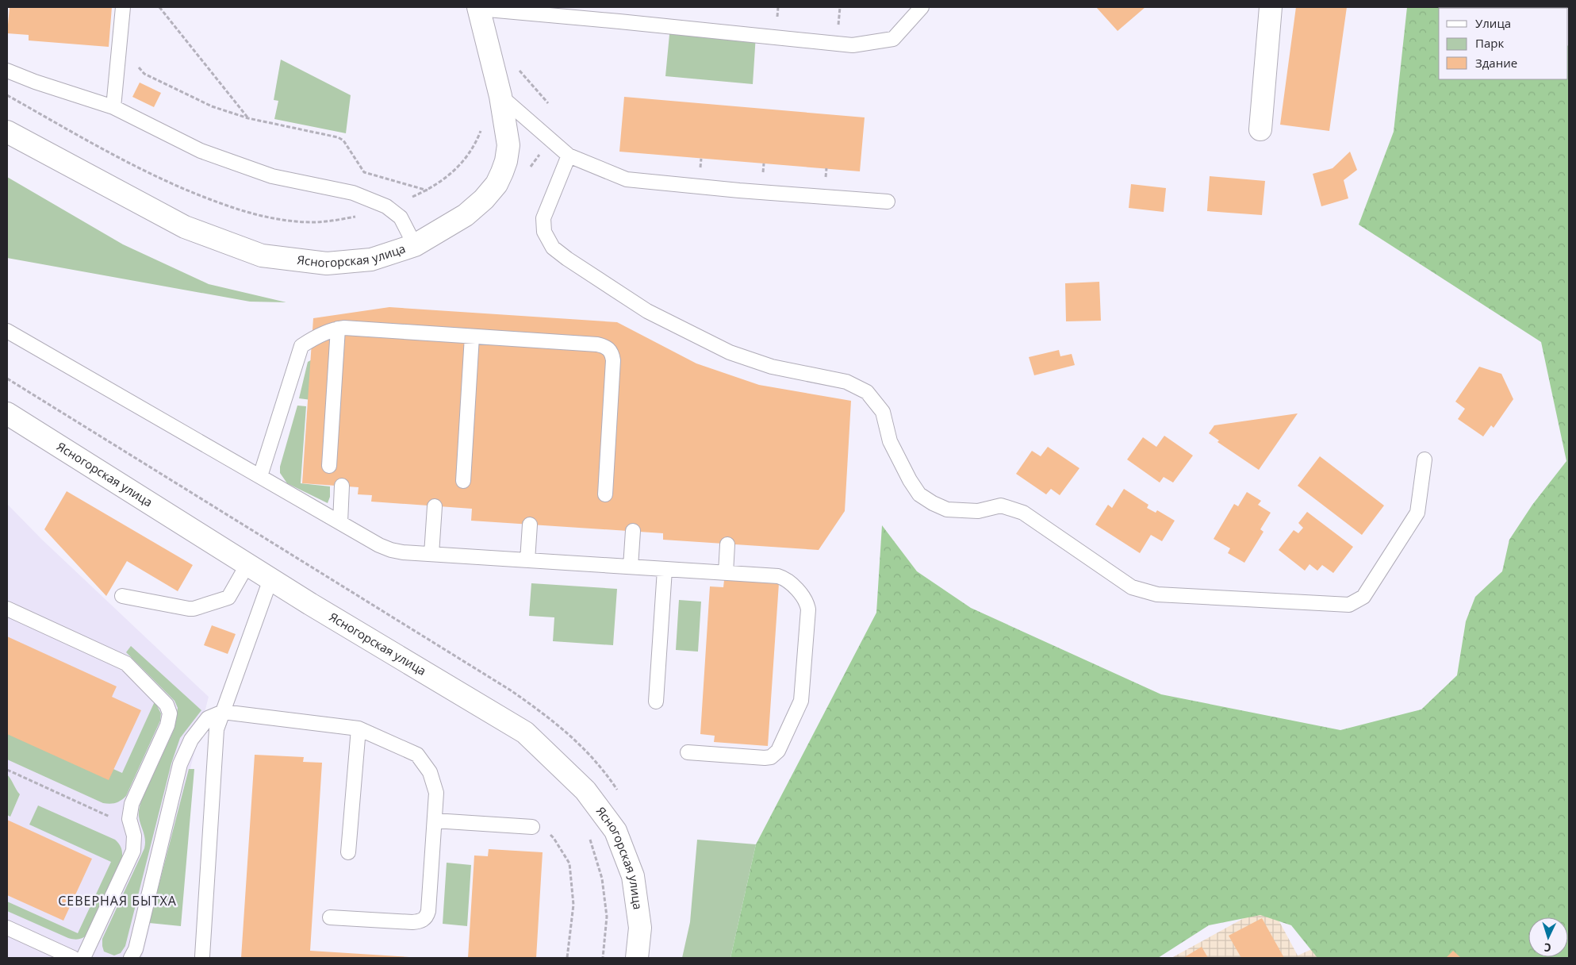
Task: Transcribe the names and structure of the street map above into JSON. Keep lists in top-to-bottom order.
{
  "streets": {
    "street": ["Ясногорская улица"]
  },
  "districts": ["СЕВЕРНАЯ БЫТХА"],
  "legend": ["Улица", "Парк", "Здание"],
  "north": "bottom"
}
